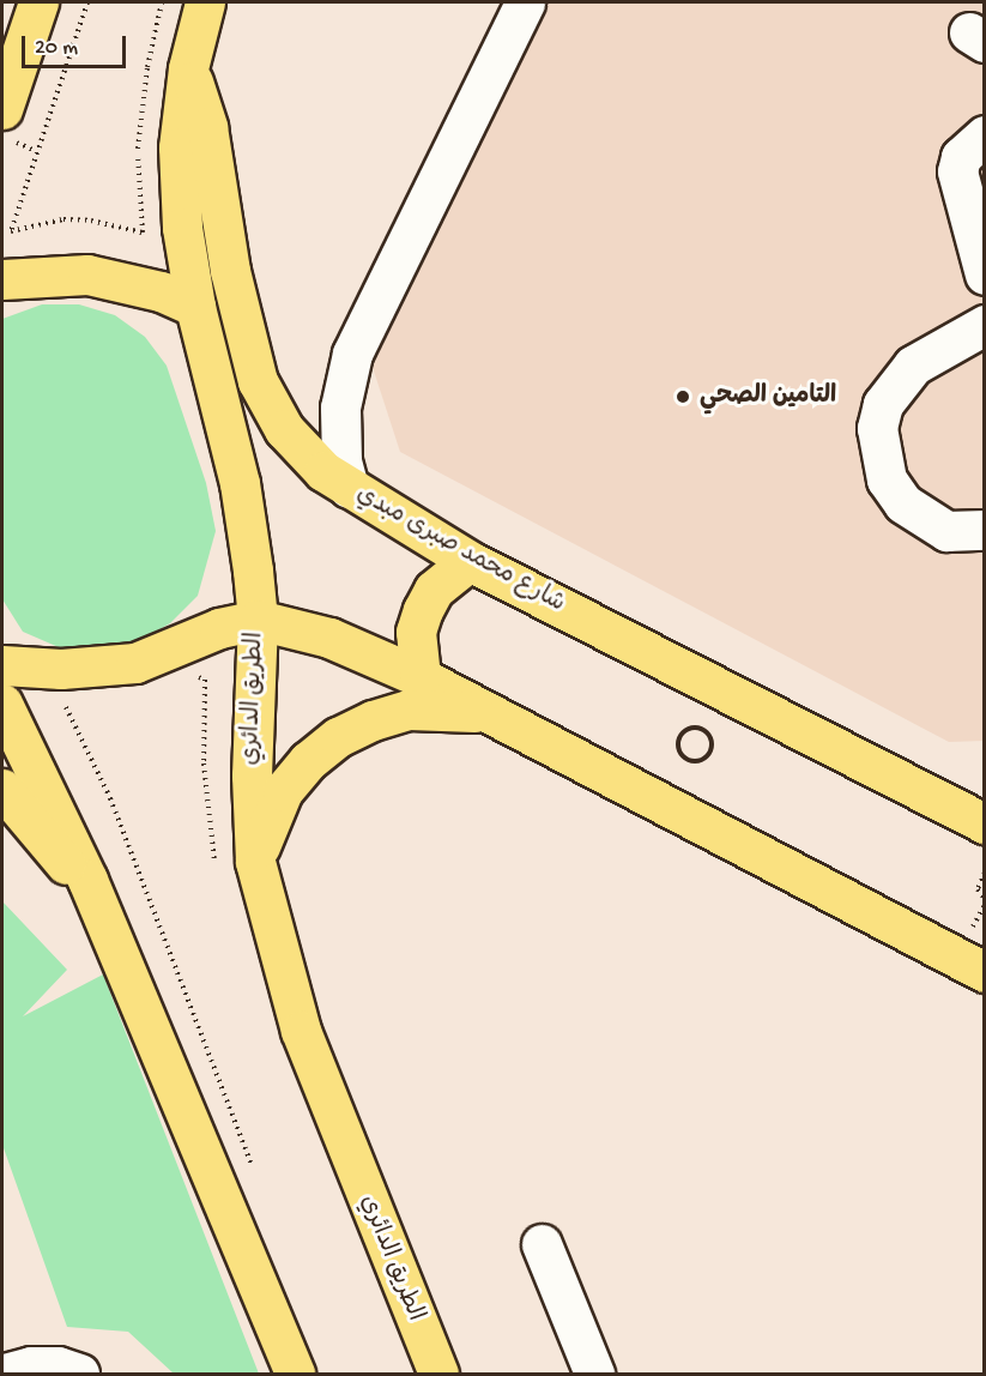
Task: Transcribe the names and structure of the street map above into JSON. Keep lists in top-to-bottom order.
{
  "streets": {
    "main road": ["شارع محمد صبرى مبدي", "الطريق الدائري"]
  },
  "crossings": [
    ["شارع محمد صبرى مبدي", "الطريق الدائري"]
  ],
  "places": ["التامين الصحي"],
  "scale_bar": "20 m"
}
